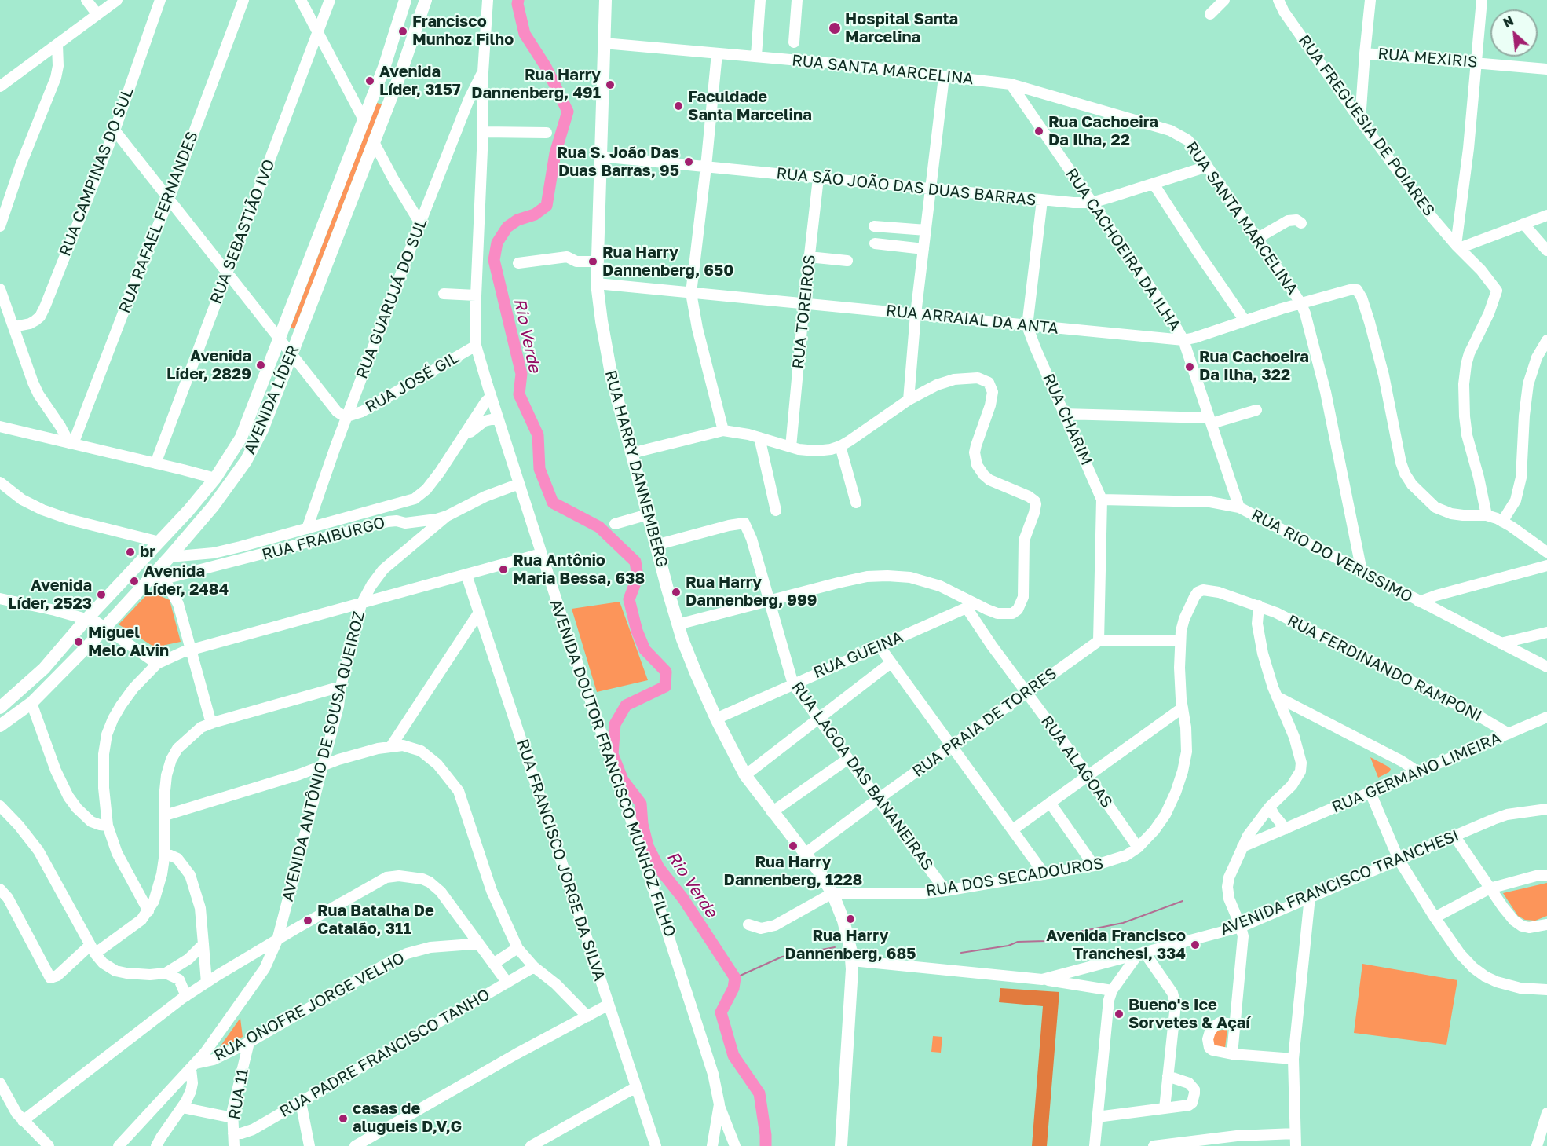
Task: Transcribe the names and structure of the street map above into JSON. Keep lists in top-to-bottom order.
{
  "streets": {
    "main road": ["AVENIDA LÍDER", "RUA HARRY DANNEMBERG"],
    "street": [
      "RUA MEXIRIS",
      "RUA SANTA MARCELINA",
      "RUA FREGUESIA DE POIARES",
      "RUA CAMPINAS DO SUL",
      "RUA SÃO JOÃO DAS DUAS BARRAS",
      "RUA RAFAEL FERNANDES",
      "RUA SEBASTIÃO IVO",
      "RUA CACHOEIRA DA ILHA",
      "RUA GUARUJÁ DO SUL",
      "RUA TOREIROS",
      "RUA ARRAIAL DA ANTA",
      "RUA JOSÉ GIL",
      "RUA CHARIM",
      "RUA FRAIBURGO",
      "RUA RIO DO VERISSIMO",
      "RUA GUEINA",
      "RUA FERDINANDO RAMPONI",
      "RUA PRAIA DE TORRES",
      "AVENIDA ANTÔNIO DE SOUSA QUEIROZ",
      "RUA ALAGOAS",
      "AVENIDA DOUTOR FRANCISCO MUNHOZ FILHO",
      "RUA GERMANO LIMEIRA",
      "RUA LAGOA DAS BANANEIRAS",
      "RUA FRANCISCO JORGE DA SILVA",
      "RUA DOS SECADOUROS",
      "AVENIDA FRANCISCO TRANCHESI",
      "RUA ONOFRE JORGE VELHO",
      "RUA PADRE FRANCISCO TANHO",
      "RUA 11"
    ]
  },
  "crossings": [
    ["RUA SANTA MARCELINA", "RUA SÃO JOÃO DAS DUAS BARRAS"],
    ["RUA SANTA MARCELINA", "RUA CACHOEIRA DA ILHA"],
    ["RUA SANTA MARCELINA", "RUA ARRAIAL DA ANTA"],
    ["RUA SANTA MARCELINA", "RUA HARRY DANNEMBERG"],
    ["RUA SANTA MARCELINA", "RUA RIO DO VERISSIMO"],
    ["RUA FREGUESIA DE POIARES", "RUA ARRAIAL DA ANTA"],
    ["RUA SÃO JOÃO DAS DUAS BARRAS", "RUA CACHOEIRA DA ILHA"],
    ["RUA SÃO JOÃO DAS DUAS BARRAS", "RUA TOREIROS"],
    ["RUA SÃO JOÃO DAS DUAS BARRAS", "RUA CHARIM"],
    ["RUA SÃO JOÃO DAS DUAS BARRAS", "RUA HARRY DANNEMBERG"],
    ["RUA CACHOEIRA DA ILHA", "RUA ARRAIAL DA ANTA"],
    ["RUA CACHOEIRA DA ILHA", "RUA RIO DO VERISSIMO"],
    ["RUA GUARUJÁ DO SUL", "RUA JOSÉ GIL"],
    ["RUA GUARUJÁ DO SUL", "RUA FRAIBURGO"],
    ["RUA GUARUJÁ DO SUL", "AVENIDA DOUTOR FRANCISCO MUNHOZ FILHO"],
    ["RUA TOREIROS", "RUA ARRAIAL DA ANTA"],
    ["RUA ARRAIAL DA ANTA", "RUA CHARIM"],
    ["RUA ARRAIAL DA ANTA", "RUA HARRY DANNEMBERG"],
    ["RUA JOSÉ GIL", "AVENIDA DOUTOR FRANCISCO MUNHOZ FILHO"],
    ["AVENIDA LÍDER", "RUA FRAIBURGO"],
    ["RUA CHARIM", "RUA RIO DO VERISSIMO"],
    ["RUA CHARIM", "RUA PRAIA DE TORRES"],
    ["RUA HARRY DANNEMBERG", "RUA GUEINA"],
    ["RUA HARRY DANNEMBERG", "RUA PRAIA DE TORRES"],
    ["RUA HARRY DANNEMBERG", "RUA LAGOA DAS BANANEIRAS"],
    ["RUA HARRY DANNEMBERG", "RUA DOS SECADOUROS"],
    ["RUA HARRY DANNEMBERG", "AVENIDA FRANCISCO TRANCHESI"],
    ["RUA FRAIBURGO", "AVENIDA ANTÔNIO DE SOUSA QUEIROZ"],
    ["RUA FRAIBURGO", "AVENIDA DOUTOR FRANCISCO MUNHOZ FILHO"],
    ["RUA GUEINA", "RUA ALAGOAS"],
    ["RUA GUEINA", "RUA LAGOA DAS BANANEIRAS"],
    ["RUA FERDINANDO RAMPONI", "RUA GERMANO LIMEIRA"],
    ["RUA FERDINANDO RAMPONI", "RUA DOS SECADOUROS"],
    ["RUA PRAIA DE TORRES", "RUA ALAGOAS"],
    ["RUA PRAIA DE TORRES", "RUA LAGOA DAS BANANEIRAS"],
    ["AVENIDA ANTÔNIO DE SOUSA QUEIROZ", "RUA ONOFRE JORGE VELHO"],
    ["RUA ALAGOAS", "RUA DOS SECADOUROS"],
    ["RUA LAGOA DAS BANANEIRAS", "RUA DOS SECADOUROS"],
    ["RUA ONOFRE JORGE VELHO", "RUA 11"],
    ["RUA PADRE FRANCISCO TANHO", "RUA 11"]
  ],
  "water": ["Rio Verde"],
  "places": [
    "Hospital Santa Marcelina",
    "Francisco Munhoz Filho",
    "Avenida Líder, 3157",
    "Rua Harry Dannenberg, 491",
    "Faculdade Santa Marcelina",
    "Rua Cachoeira Da Ilha, 22",
    "Rua S. João Das Duas Barras, 95",
    "Rua Harry Dannenberg, 650",
    "Avenida Líder, 2829",
    "Rua Cachoeira Da Ilha, 322",
    "br",
    "Rua Antônio Maria Bessa, 638",
    "Avenida Líder, 2484",
    "Rua Harry Dannenberg, 999",
    "Avenida Líder, 2523",
    "Miguel Melo Alvin",
    "Rua Harry Dannenberg, 1228",
    "Rua Harry Dannenberg, 685",
    "Rua Batalha De Catalão, 311",
    "Avenida Francisco Tranchesi, 334",
    "Bueno's Ice Sorvetes & Açaí",
    "casas de alugueis D,V,G"
  ],
  "north": "top left"
}
